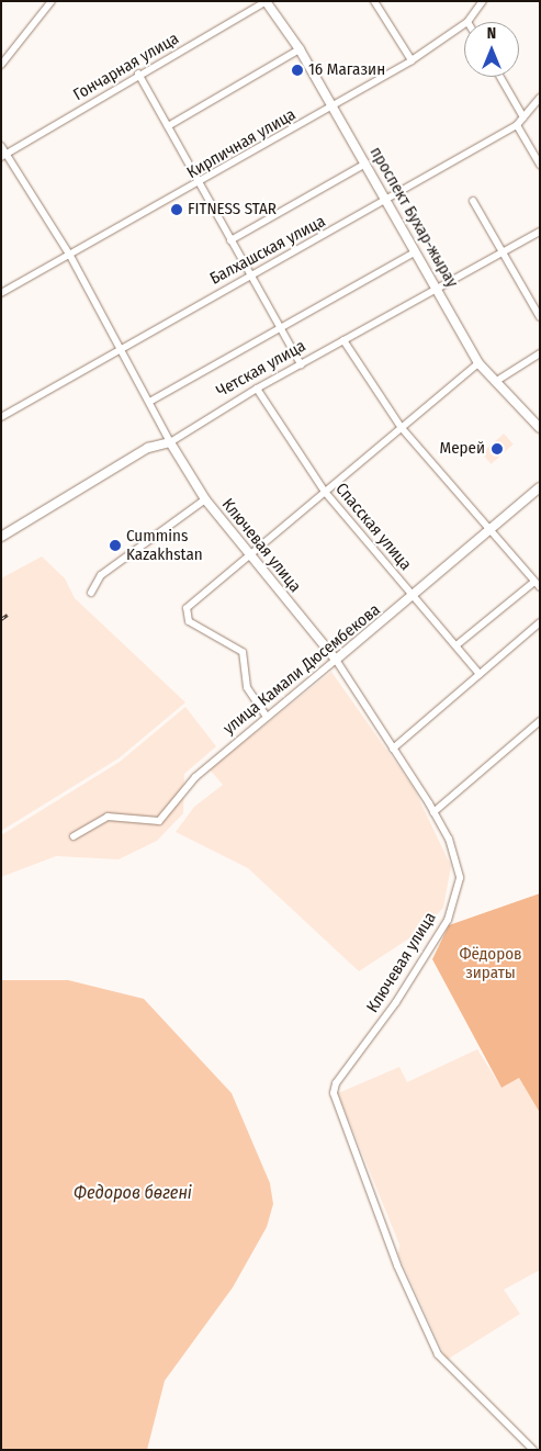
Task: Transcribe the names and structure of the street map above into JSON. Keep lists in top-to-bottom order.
{
  "streets": {
    "main road": [
      "проспект Бухар-жырау",
      "Четская улица",
      "Ключевая улица",
      "улица Камали Дюсембекова"
    ],
    "street": [
      "Гончарная улица",
      "Кирпичная улица",
      "Балхашская улица",
      "Спасская улица"
    ]
  },
  "crossings": [
    ["Гончарная улица", "проспект Бухар-жырау"],
    ["Гончарная улица", "Ключевая улица"],
    ["Кирпичная улица", "проспект Бухар-жырау"],
    ["Кирпичная улица", "Ключевая улица"],
    ["проспект Бухар-жырау", "Балхашская улица"],
    ["проспект Бухар-жырау", "Четская улица"],
    ["Балхашская улица", "Ключевая улица"],
    ["Четская улица", "Спасская улица"],
    ["Четская улица", "Ключевая улица"],
    ["Спасская улица", "улица Камали Дюсембекова"],
    ["Ключевая улица", "улица Камали Дюсембекова"]
  ],
  "water": ["Федоров бөгені"],
  "parks": ["Фёдоров зираты"],
  "places": [
    "16 Магазин",
    "FITNESS STAR",
    "Мерей",
    "Cummins Kazakhstan"
  ],
  "north": "top"
}
